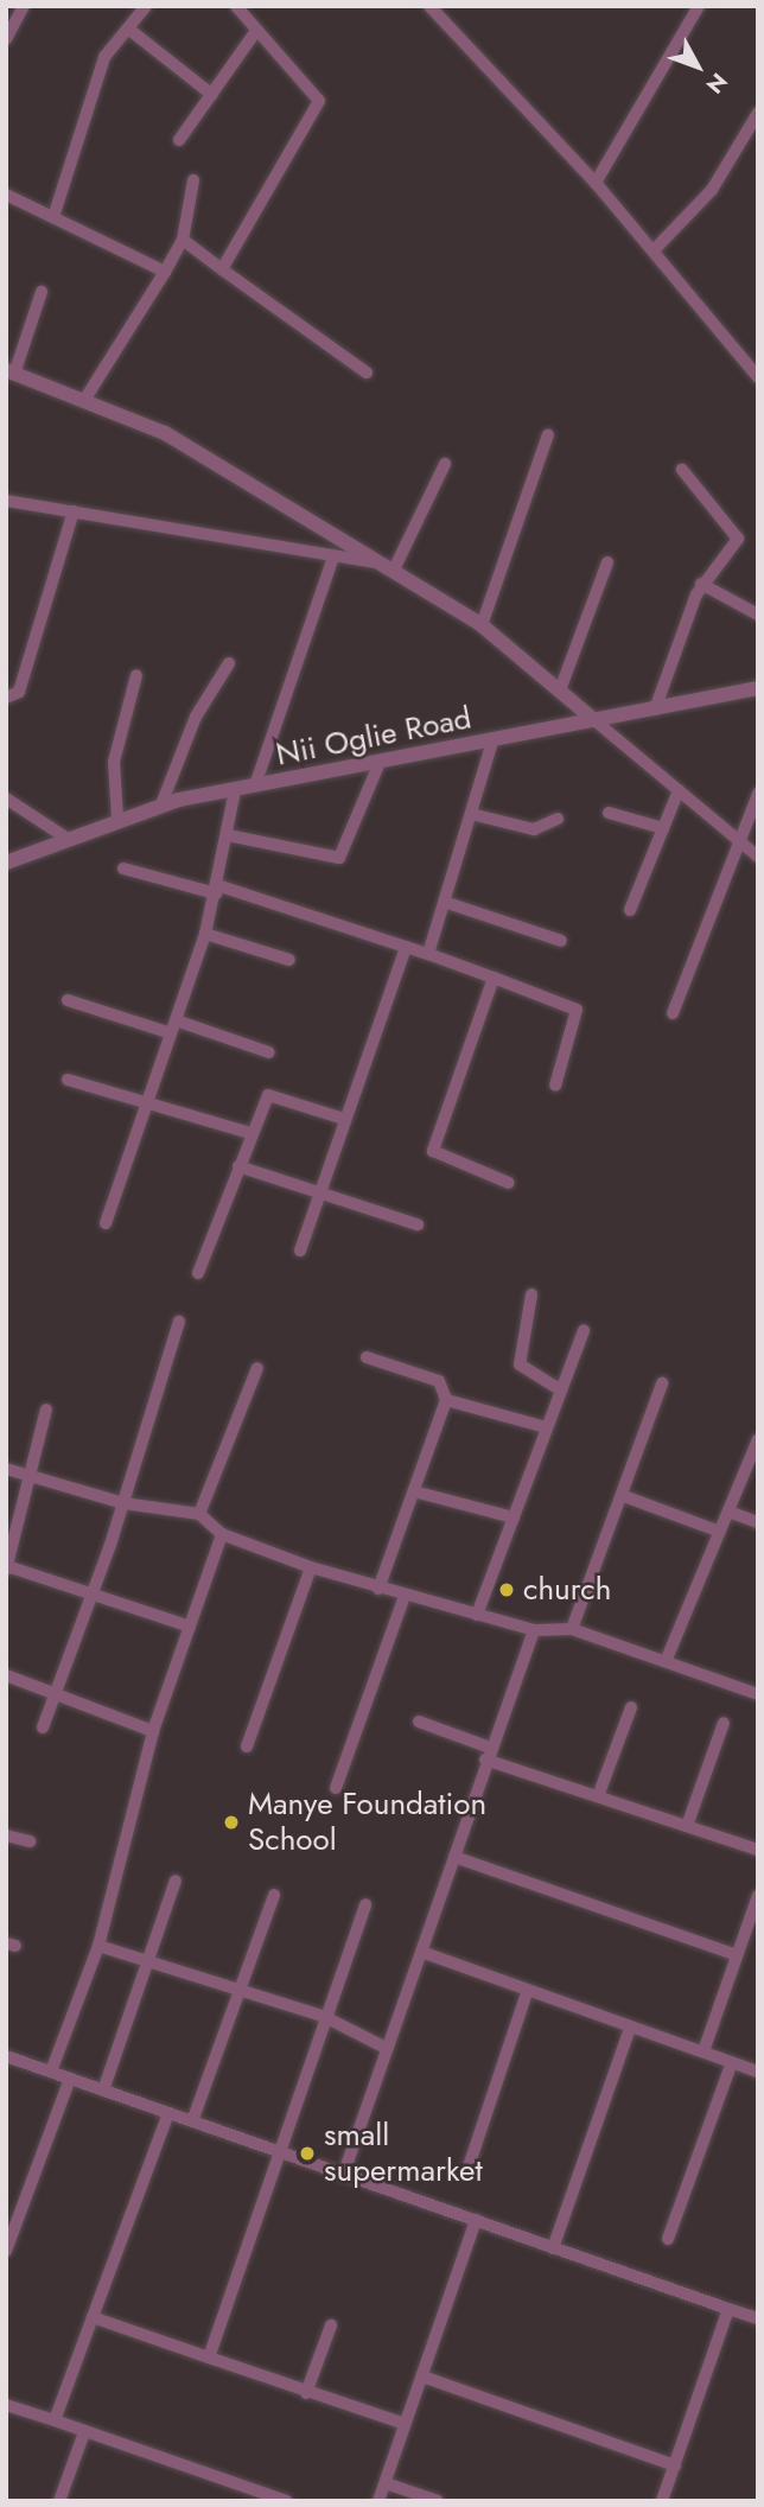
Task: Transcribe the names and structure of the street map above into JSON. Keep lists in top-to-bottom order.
{
  "streets": {
    "street": ["Nii Oglie Road"]
  },
  "places": ["church", "Manye Foundation School", "small supermarket"],
  "north": "bottom right"
}
